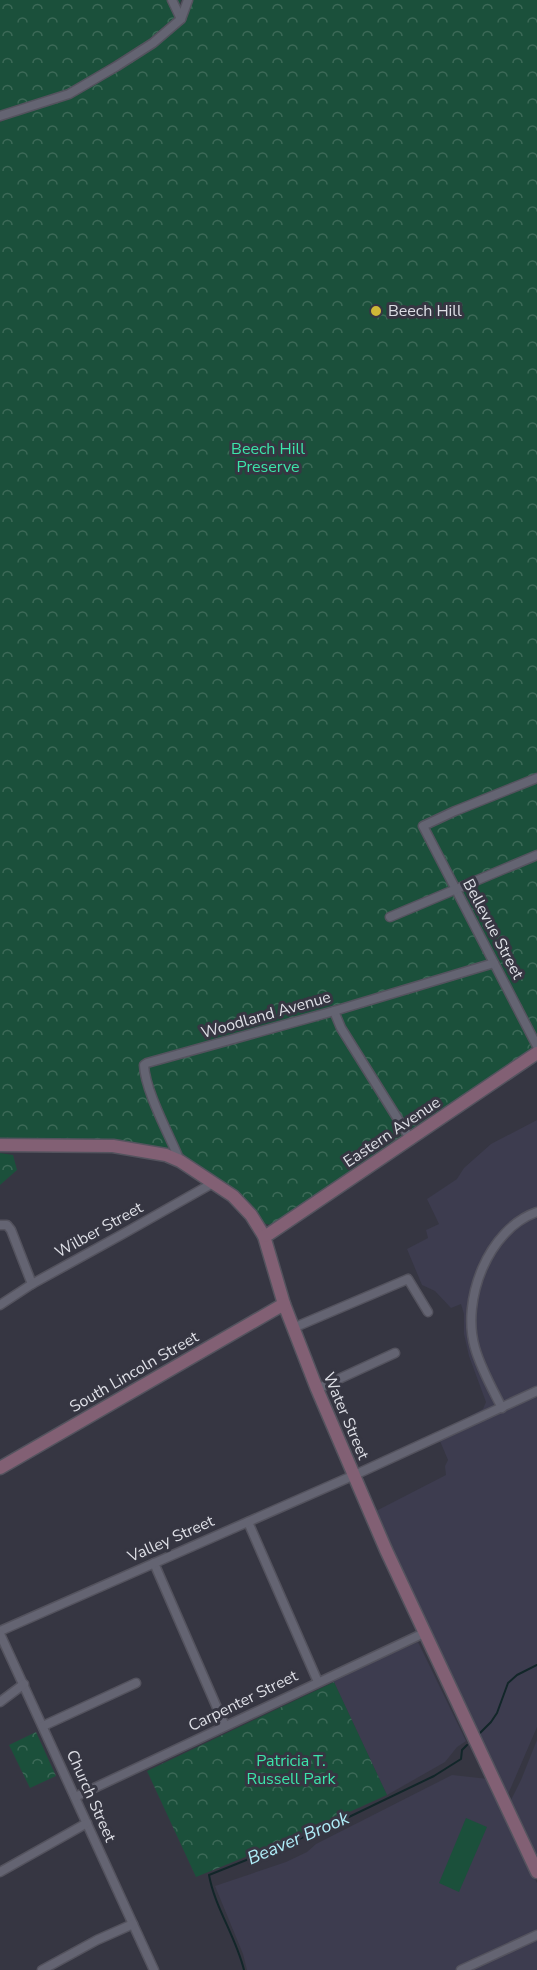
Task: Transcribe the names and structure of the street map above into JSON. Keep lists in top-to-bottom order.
{
  "streets": {
    "street": [
      "Bellevue Street",
      "Woodland Avenue",
      "Eastern Avenue",
      "Wilber Street",
      "South Lincoln Street",
      "Water Street",
      "Valley Street",
      "Carpenter Street",
      "Church Street"
    ]
  },
  "crossings": [
    ["Bellevue Street", "Woodland Avenue"],
    ["Woodland Avenue", "Water Street"],
    ["Eastern Avenue", "Water Street"],
    ["Wilber Street", "Water Street"],
    ["South Lincoln Street", "Water Street"],
    ["Water Street", "Valley Street"],
    ["Water Street", "Carpenter Street"],
    ["Valley Street", "Church Street"],
    ["Carpenter Street", "Church Street"]
  ],
  "water": ["Beaver Brook"],
  "parks": ["Beech Hill Preserve", "Patricia T. Russell Park"],
  "places": ["Beech Hill"]
}
